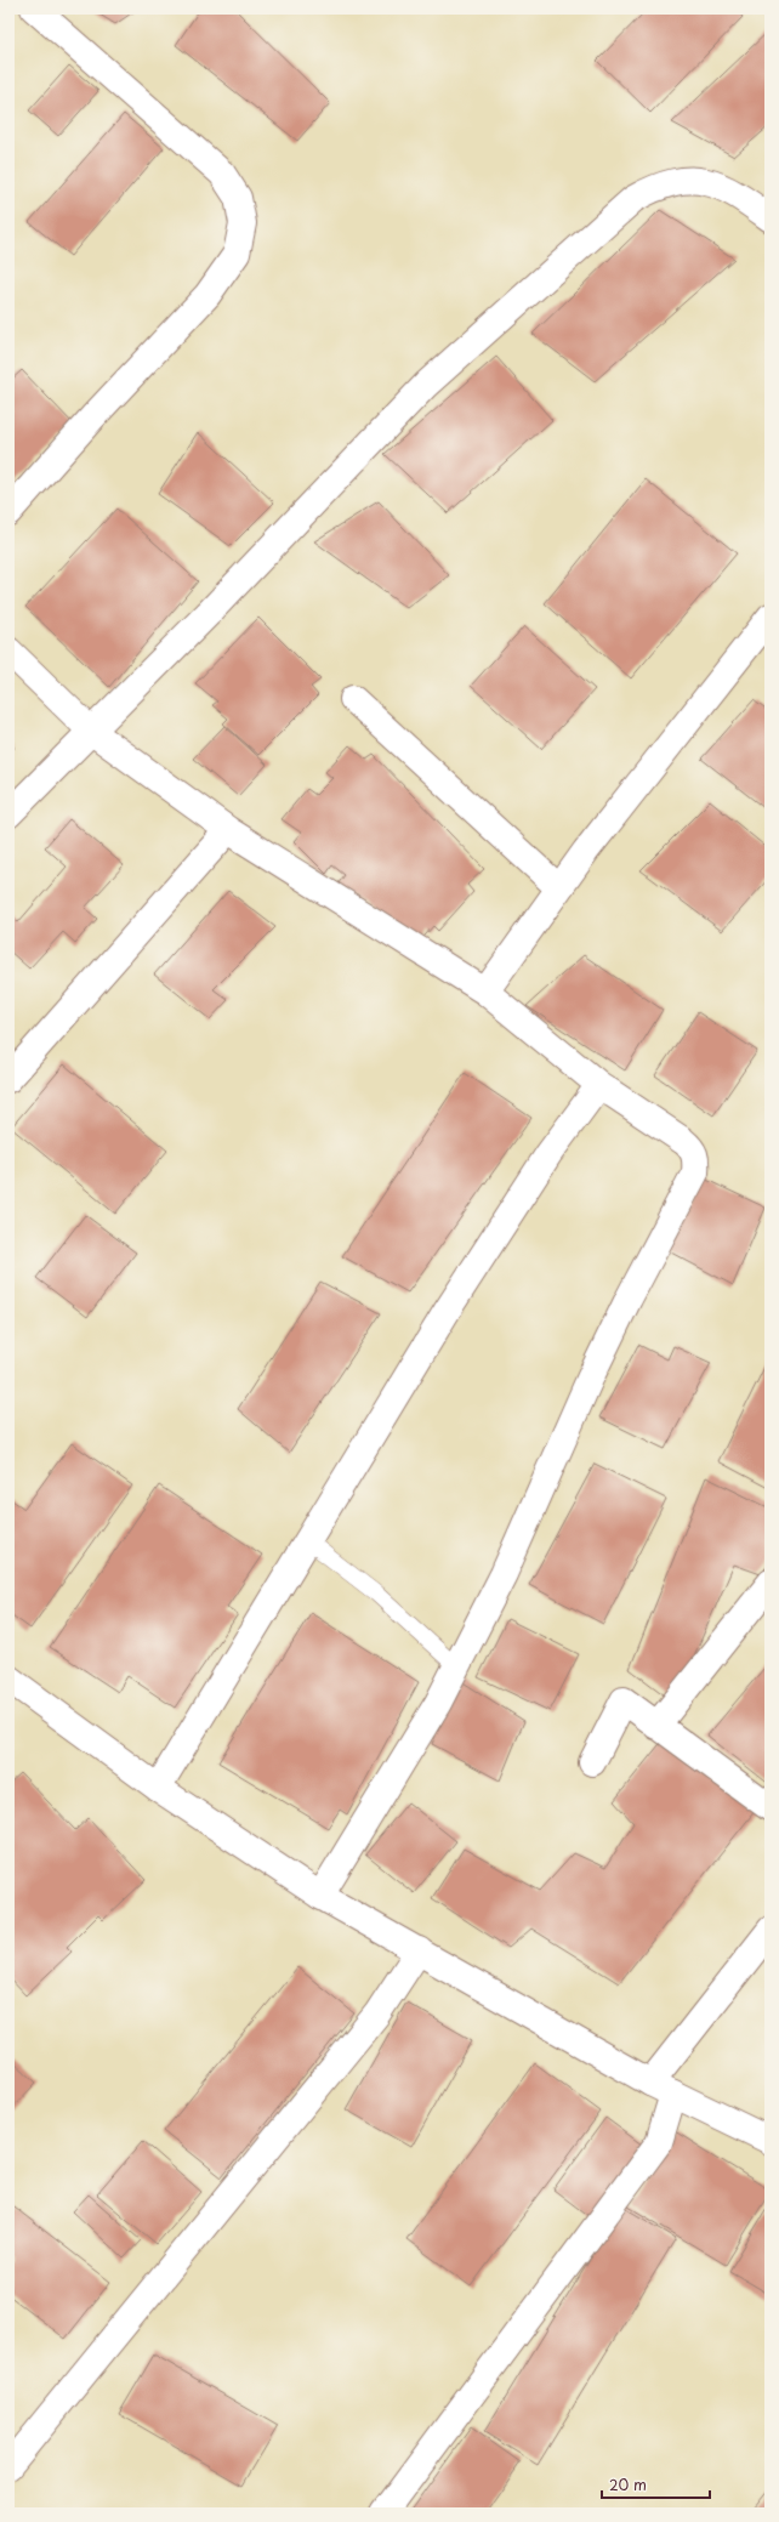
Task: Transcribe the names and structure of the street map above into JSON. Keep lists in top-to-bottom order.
{
  "scale_bar": "20 m"
}
